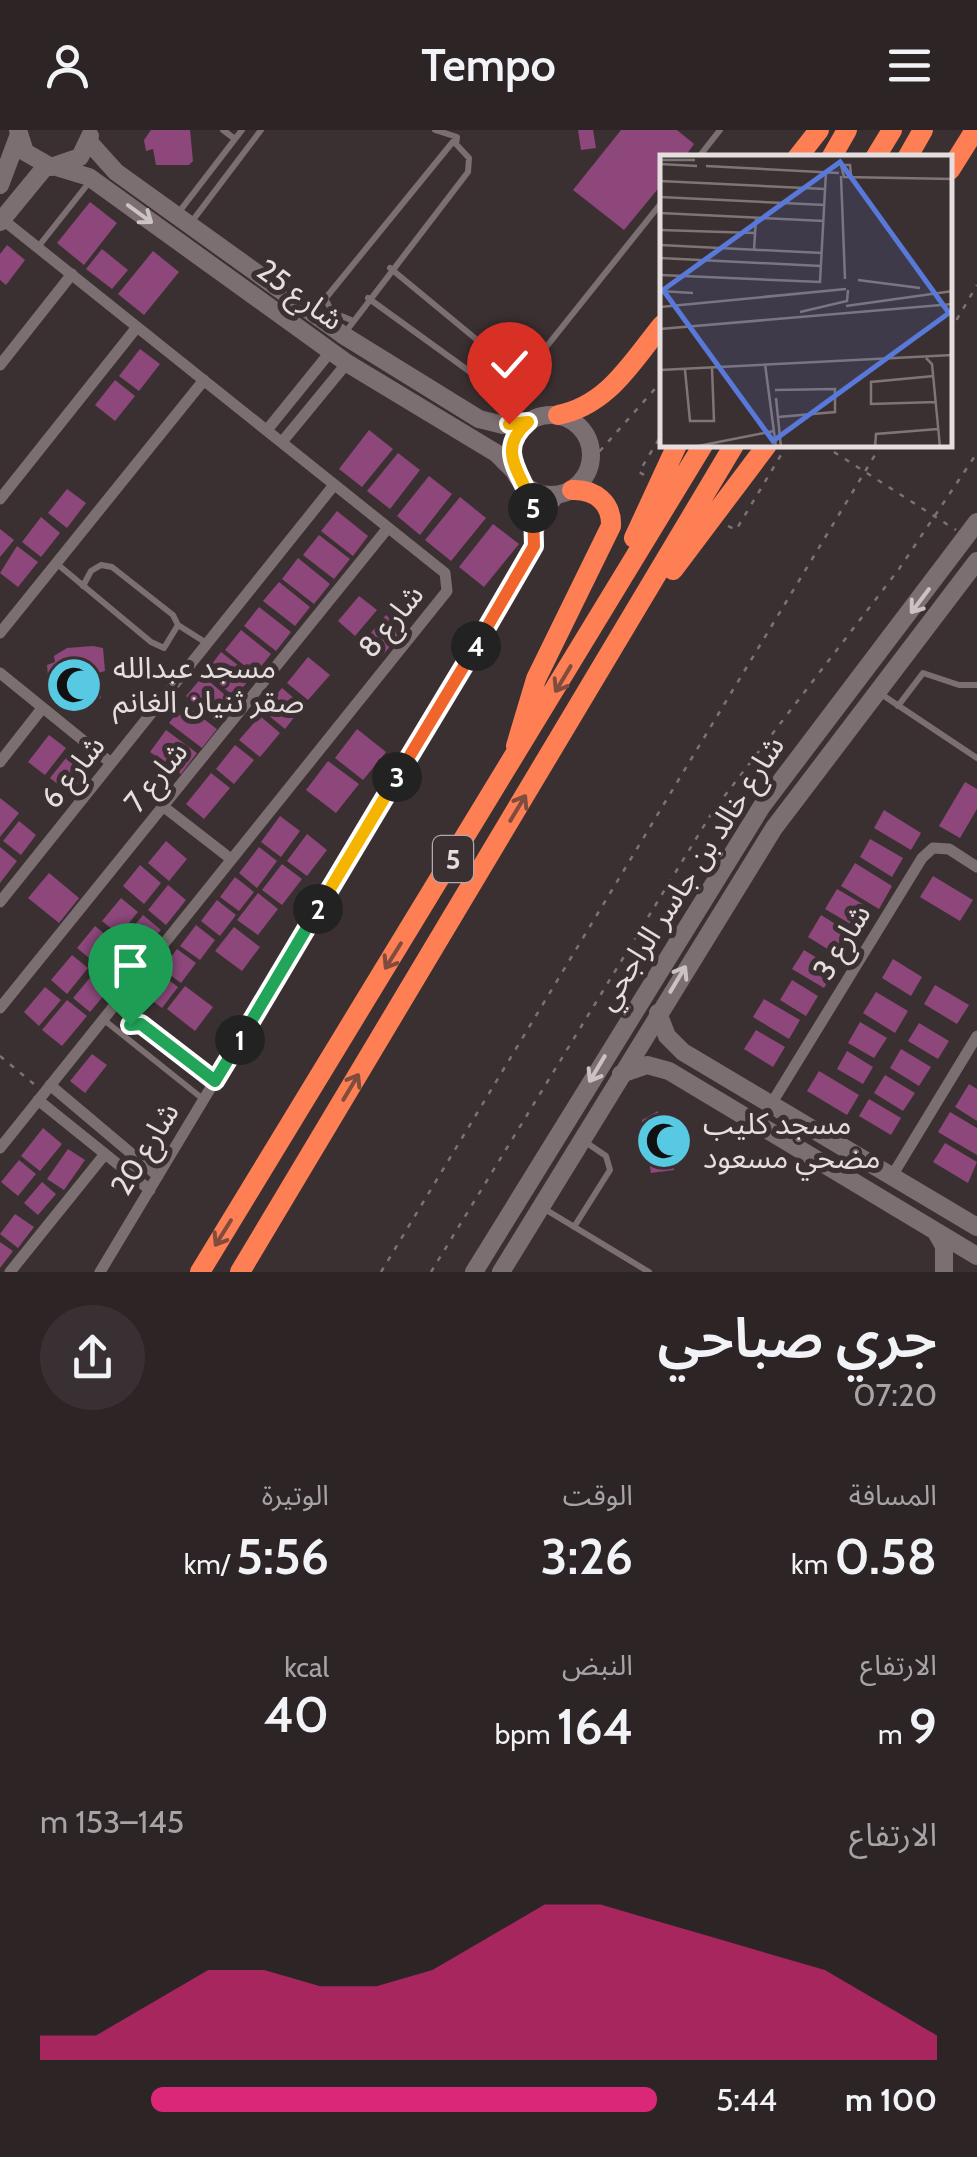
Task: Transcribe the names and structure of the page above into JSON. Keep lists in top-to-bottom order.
{
  "streets": {
    "highway": ["5"],
    "street": [
      "شارع 25",
      "شارع 8",
      "شارع 6",
      "شارع 7",
      "شارع خالد بن جاسر الراجحي",
      "شارع 3",
      "شارع 20"
    ]
  },
  "crossings": [
    ["شارع 25", "شارع 20"],
    ["شارع 8", "شارع 6"],
    ["شارع 8", "شارع 7"]
  ],
  "places": {
    "mosque": ["مسجد عبدالله صقر ثنيان الغانم", "مسجد كليب مضحي مسعود"]
  },
  "page": {
    "header": "Tempo",
    "pins": [
      "5",
      "4",
      "3",
      "2",
      "1"
    ],
    "heading": ["جري صباحي", "07:20"],
    "stats": [
      ["المسافة", "0.58 km"],
      ["الوقت", "3:26"],
      ["الوتيرة", "5:56 /km"],
      ["الارتفاع", "9 m"],
      ["النبض", "164 bpm"],
      ["kcal", "40"]
    ],
    "chart": ["الارتفاع", "145–153 m"],
    "list": [
      {
        "name": "100 m",
        "note": "5:44"
      }
    ]
  }
}
